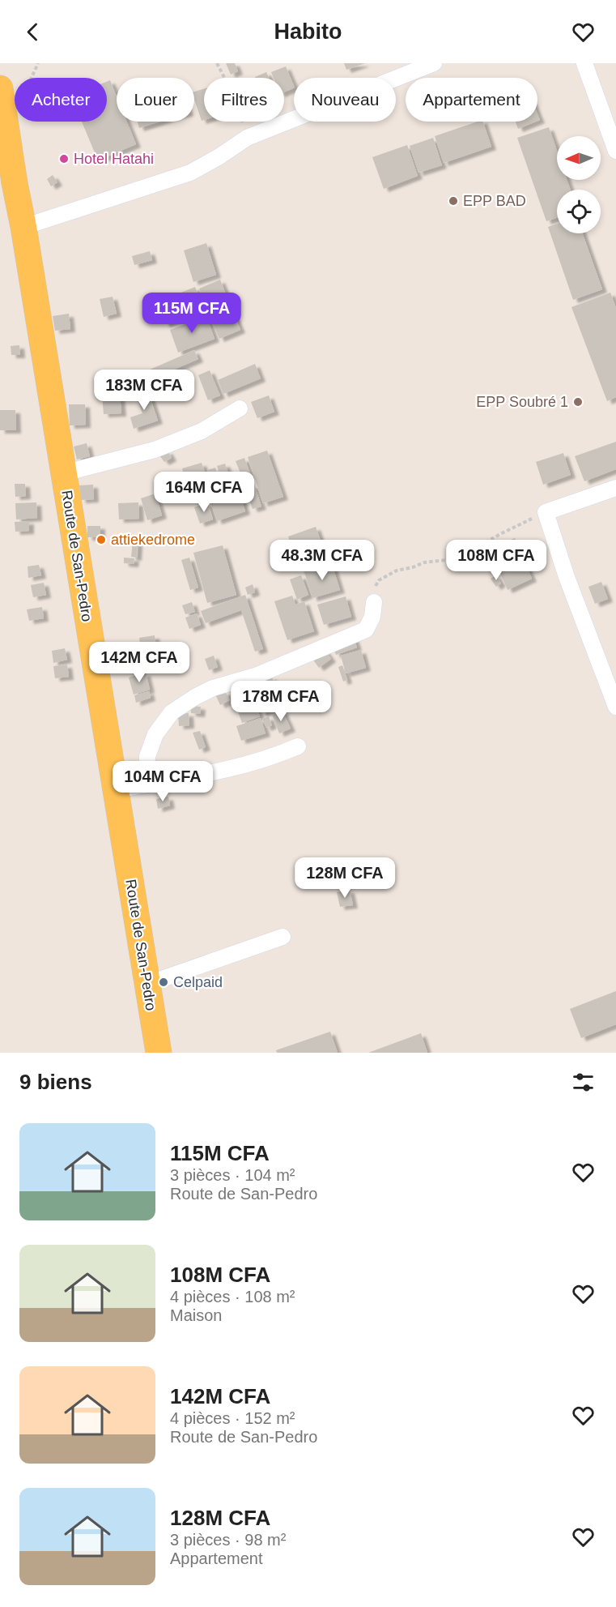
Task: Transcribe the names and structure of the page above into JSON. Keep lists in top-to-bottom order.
{
  "streets": {
    "main road": ["Route de San-Pedro"]
  },
  "places": [
    "Hotel Hatahi",
    "EPP BAD",
    "EPP Soubré 1",
    "attiekedrome",
    "Celpaid"
  ],
  "north": "left",
  "page": {
    "header": "Habito",
    "chip": [
      "Acheter",
      "Louer",
      "Filtres",
      "Nouveau",
      "Appartement"
    ],
    "price": [
      "115M CFA",
      "183M CFA",
      "164M CFA",
      "48.3M CFA",
      "108M CFA",
      "142M CFA",
      "178M CFA",
      "104M CFA",
      "128M CFA"
    ],
    "heading": "9 biens",
    "list": [
      {
        "name": "115M CFA",
        "note": "3 pièces · 104 m² · Route de San-Pedro"
      },
      {
        "name": "108M CFA",
        "note": "4 pièces · 108 m² · Maison"
      },
      {
        "name": "142M CFA",
        "note": "4 pièces · 152 m² · Route de San-Pedro"
      },
      {
        "name": "128M CFA",
        "note": "3 pièces · 98 m² · Appartement"
      }
    ]
  }
}
